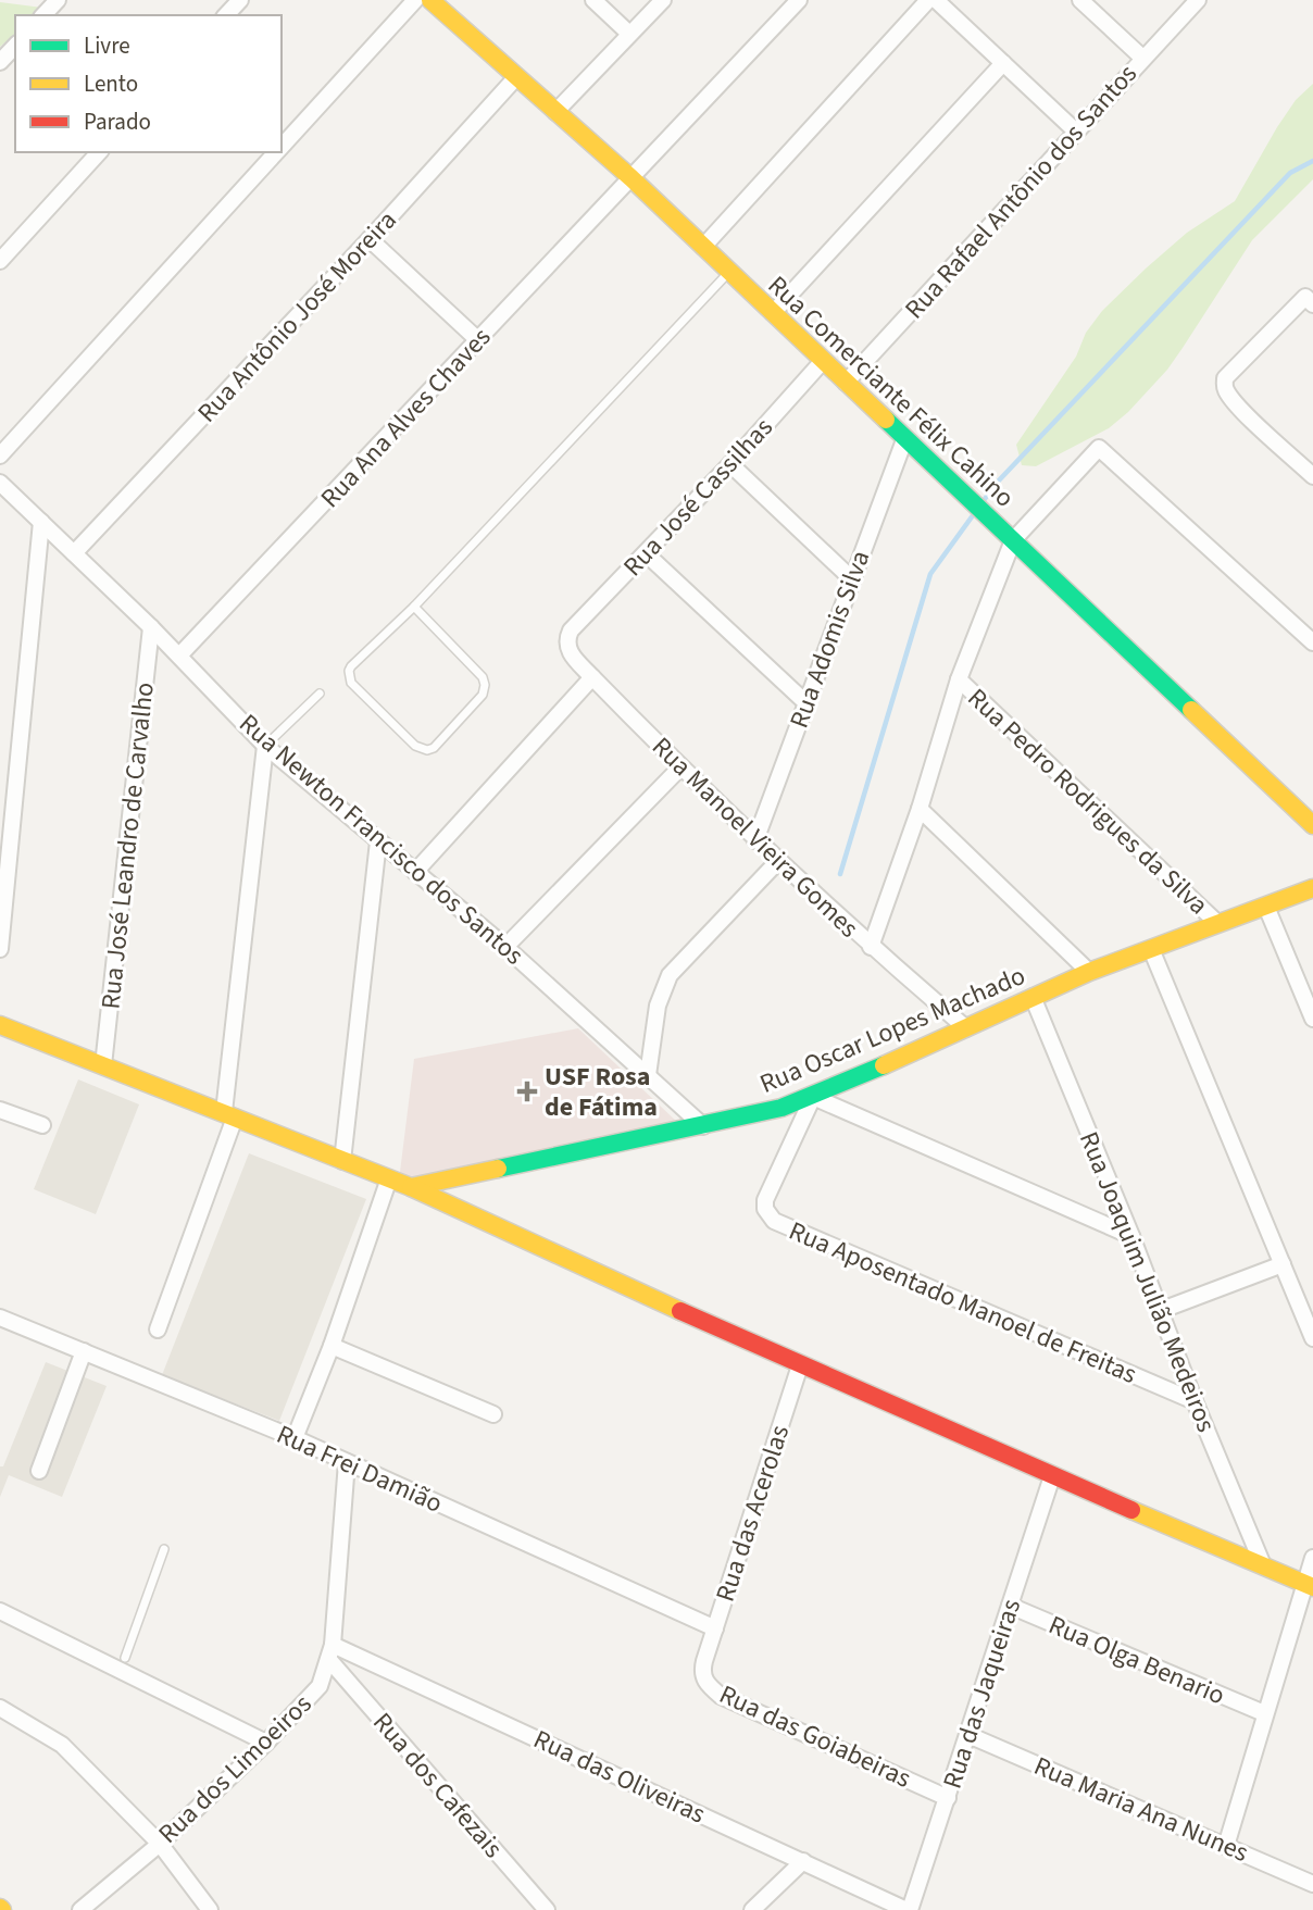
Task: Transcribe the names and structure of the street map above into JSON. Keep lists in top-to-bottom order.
{
  "streets": {
    "street": [
      "Rua Rafael Antônio dos Santos",
      "Rua Antônio José Moreira",
      "Rua Comerciante Félix Cahino",
      "Rua Ana Alves Chaves",
      "Rua José Cassilhas",
      "Rua Adomis Silva",
      "Rua Pedro Rodrigues da Silva",
      "Rua Manoel Vieira Gomes",
      "Rua Newton Francisco dos Santos",
      "Rua José Leandro de Carvalho",
      "Rua Oscar Lopes Machado",
      "Rua Joaquim Julião Medeiros",
      "Rua Aposentado Manoel de Freitas",
      "Rua Frei Damião",
      "Rua das Acerolas",
      "Rua Olga Benario",
      "Rua das Jaqueiras",
      "Rua das Goiabeiras",
      "Rua dos Limoeiros",
      "Rua das Oliveiras",
      "Rua dos Cafezais",
      "Rua Maria Ana Nunes"
    ]
  },
  "crossings": [
    ["Rua Rafael Antônio dos Santos", "Rua Comerciante Félix Cahino"],
    ["Rua Antônio José Moreira", "Rua Comerciante Félix Cahino"],
    ["Rua Antônio José Moreira", "Rua Newton Francisco dos Santos"],
    ["Rua Comerciante Félix Cahino", "Rua Ana Alves Chaves"],
    ["Rua Comerciante Félix Cahino", "Rua José Cassilhas"],
    ["Rua Comerciante Félix Cahino", "Rua Adomis Silva"],
    ["Rua Ana Alves Chaves", "Rua Newton Francisco dos Santos"],
    ["Rua José Cassilhas", "Rua Manoel Vieira Gomes"],
    ["Rua Adomis Silva", "Rua Manoel Vieira Gomes"],
    ["Rua Pedro Rodrigues da Silva", "Rua Oscar Lopes Machado"],
    ["Rua Manoel Vieira Gomes", "Rua Oscar Lopes Machado"],
    ["Rua Newton Francisco dos Santos", "Rua José Leandro de Carvalho"],
    ["Rua Newton Francisco dos Santos", "Rua Oscar Lopes Machado"],
    ["Rua Oscar Lopes Machado", "Rua Joaquim Julião Medeiros"],
    ["Rua Oscar Lopes Machado", "Rua Aposentado Manoel de Freitas"],
    ["Rua Joaquim Julião Medeiros", "Rua Aposentado Manoel de Freitas"],
    ["Rua Frei Damião", "Rua das Acerolas"],
    ["Rua Frei Damião", "Rua dos Limoeiros"],
    ["Rua das Acerolas", "Rua das Goiabeiras"],
    ["Rua Olga Benario", "Rua das Jaqueiras"],
    ["Rua das Jaqueiras", "Rua das Goiabeiras"],
    ["Rua das Jaqueiras", "Rua das Oliveiras"],
    ["Rua das Jaqueiras", "Rua Maria Ana Nunes"],
    ["Rua dos Limoeiros", "Rua das Oliveiras"],
    ["Rua dos Limoeiros", "Rua dos Cafezais"],
    ["Rua das Oliveiras", "Rua dos Cafezais"]
  ],
  "places": {
    "health": ["USF Rosa de Fátima"]
  },
  "legend": ["Livre", "Lento", "Parado"]
}
